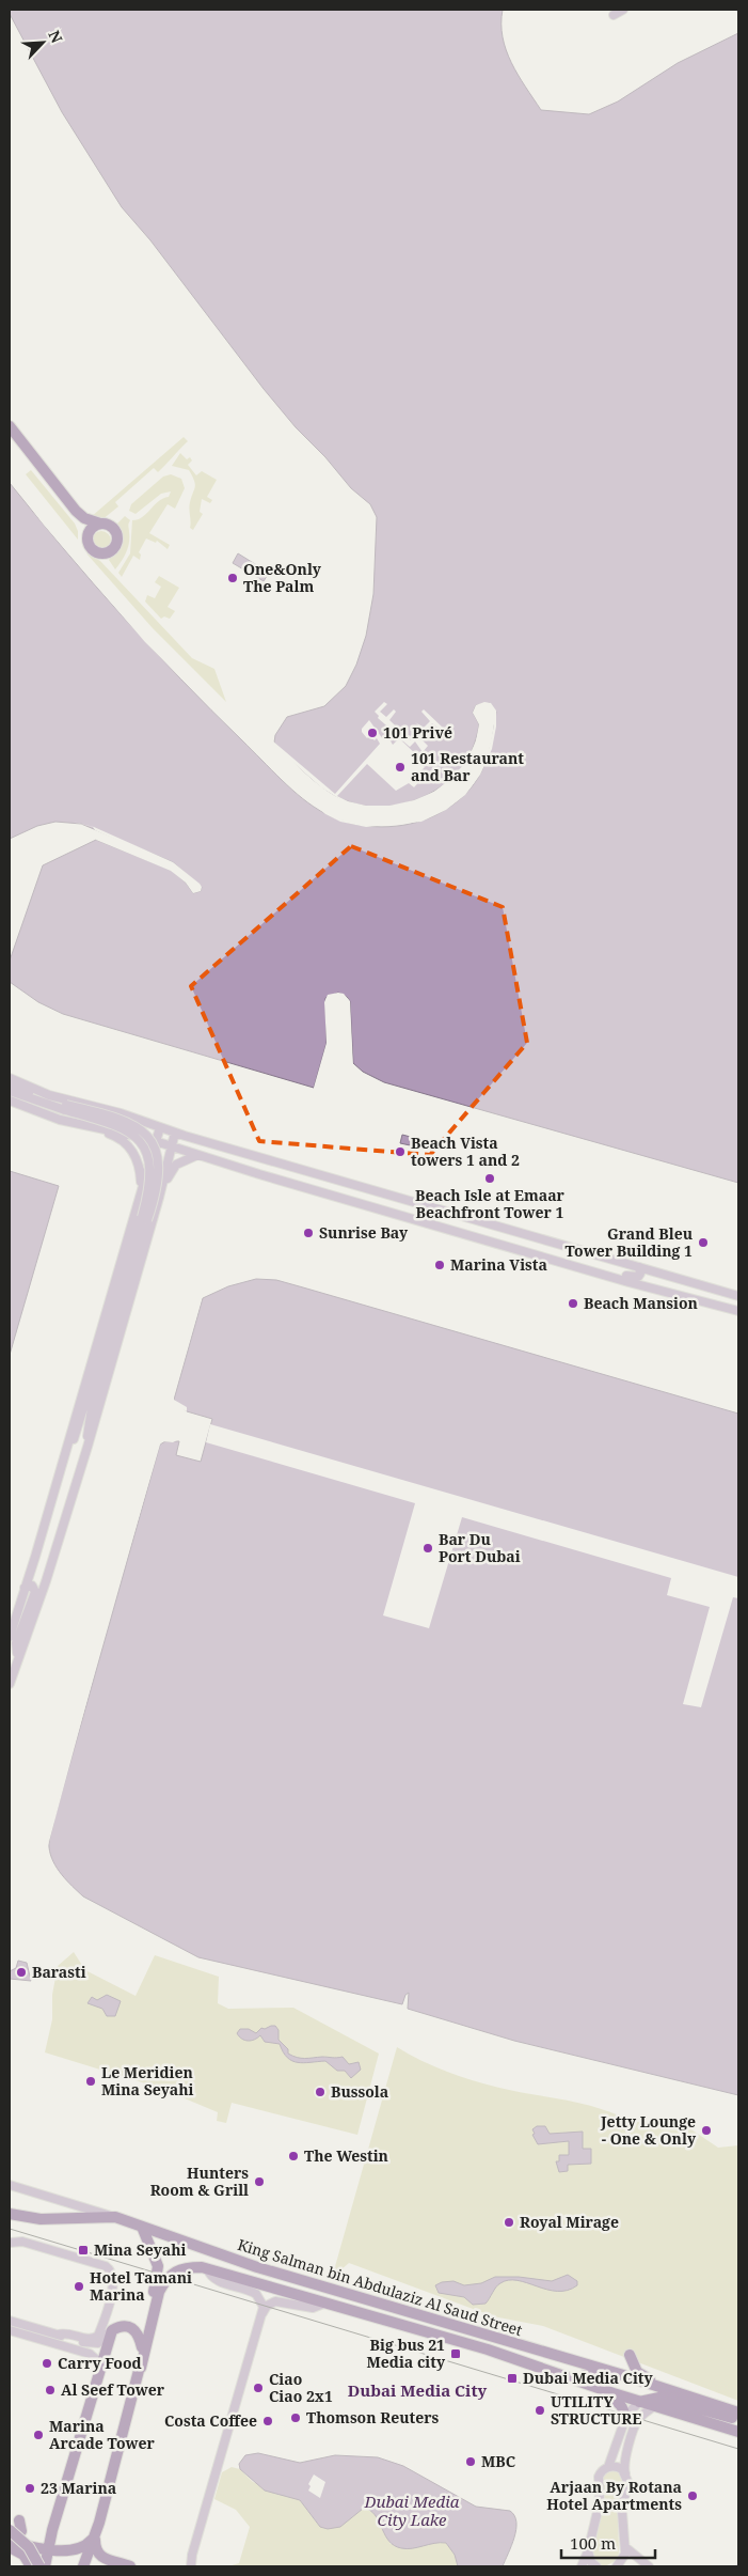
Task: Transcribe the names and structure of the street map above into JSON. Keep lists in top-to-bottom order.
{
  "streets": {
    "main road": ["King Salman bin Abdulaziz Al Saud Street"]
  },
  "districts": ["Dubai Media City"],
  "water": ["Dubai Media City Lake"],
  "places": {
    "other": [
      "One&Only The Palm",
      "101 Privé",
      "101 Restaurant and Bar",
      "Beach Vista towers 1 and 2",
      "Beach Isle at Emaar Beachfront Tower 1",
      "Sunrise Bay",
      "Grand Bleu Tower Building 1",
      "Marina Vista",
      "Beach Mansion",
      "Bar Du Port Dubai",
      "Barasti",
      "Le Meridien Mina Seyahi",
      "Bussola",
      "Jetty Lounge - One & Only",
      "The Westin",
      "Hunters Room & Grill",
      "Royal Mirage",
      "Hotel Tamani Marina",
      "Carry Food",
      "Ciao Ciao 2x1",
      "Al Seef Tower",
      "UTILITY STRUCTURE",
      "Thomson Reuters",
      "Costa Coffee",
      "Marina Arcade Tower",
      "MBC",
      "23 Marina",
      "Arjaan By Rotana Hotel Apartments"
    ],
    "transit": ["Mina Seyahi", "Big bus 21 Media city", "Dubai Media City"]
  },
  "scale_bar": "100 m",
  "north": "top right"
}
